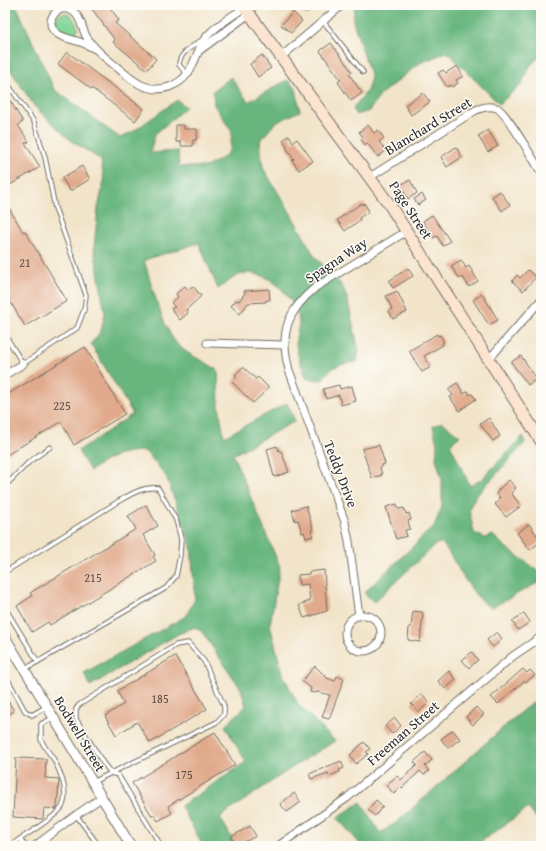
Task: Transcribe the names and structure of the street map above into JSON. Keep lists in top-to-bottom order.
{
  "streets": {
    "main road": ["Page Street"],
    "street": [
      "Blanchard Street",
      "Spagna Way",
      "Teddy Drive",
      "Freeman Street",
      "Bodwell Street"
    ]
  },
  "crossings": [
    ["Blanchard Street", "Page Street"],
    ["Page Street", "Spagna Way"],
    ["Spagna Way", "Teddy Drive"]
  ],
  "house_numbers": [
    "21",
    "225",
    "215",
    "185",
    "175"
  ]
}
